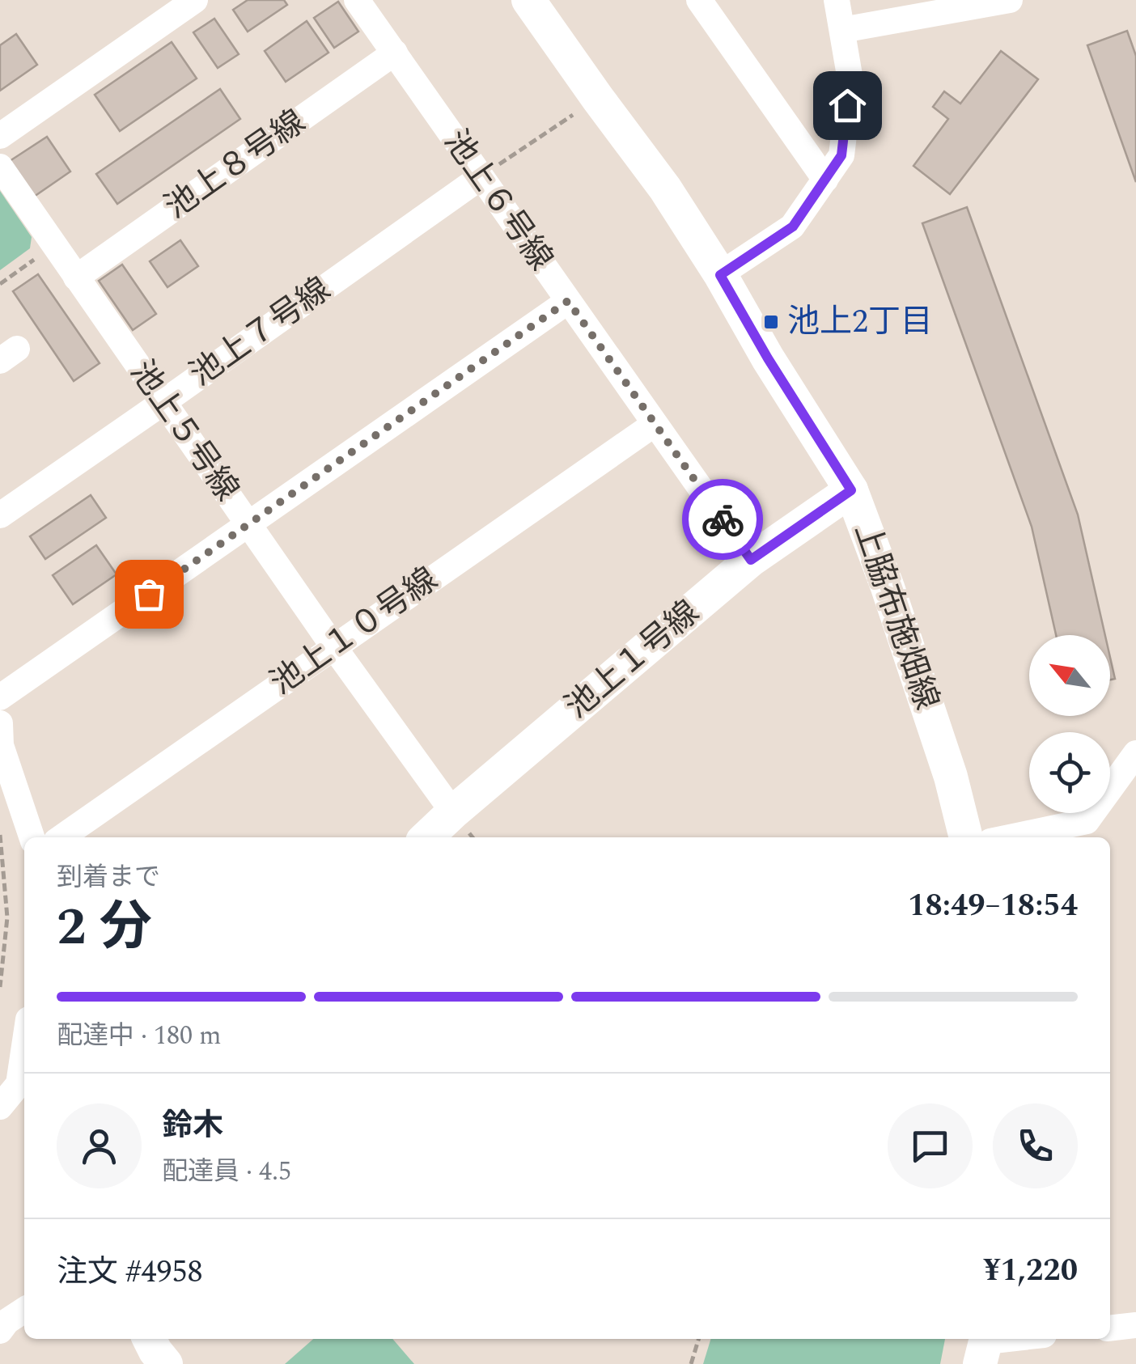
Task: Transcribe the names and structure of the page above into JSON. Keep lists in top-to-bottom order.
{
  "streets": {
    "street": [
      "池上８号線",
      "池上６号線",
      "池上７号線",
      "池上５号線",
      "上脇布施畑線",
      "池上１０号線",
      "池上１号線"
    ]
  },
  "crossings": [
    ["池上８号線", "池上６号線"],
    ["池上８号線", "池上５号線"],
    ["池上６号線", "池上７号線"],
    ["池上６号線", "池上１０号線"],
    ["池上６号線", "池上１号線"],
    ["池上７号線", "池上５号線"],
    ["池上５号線", "池上１０号線"],
    ["池上５号線", "池上１号線"],
    ["上脇布施畑線", "池上１号線"]
  ],
  "places": {
    "transit": ["池上2丁目"]
  },
  "north": "top left",
  "page": {
    "heading": ["2 分", "到着まで", "18:49–18:54"],
    "panel": [
      "鈴木",
      "配達員 · 4.5",
      "注文 #4958",
      "¥1,220"
    ],
    "bar": "配達中 · 180 m"
  }
}
